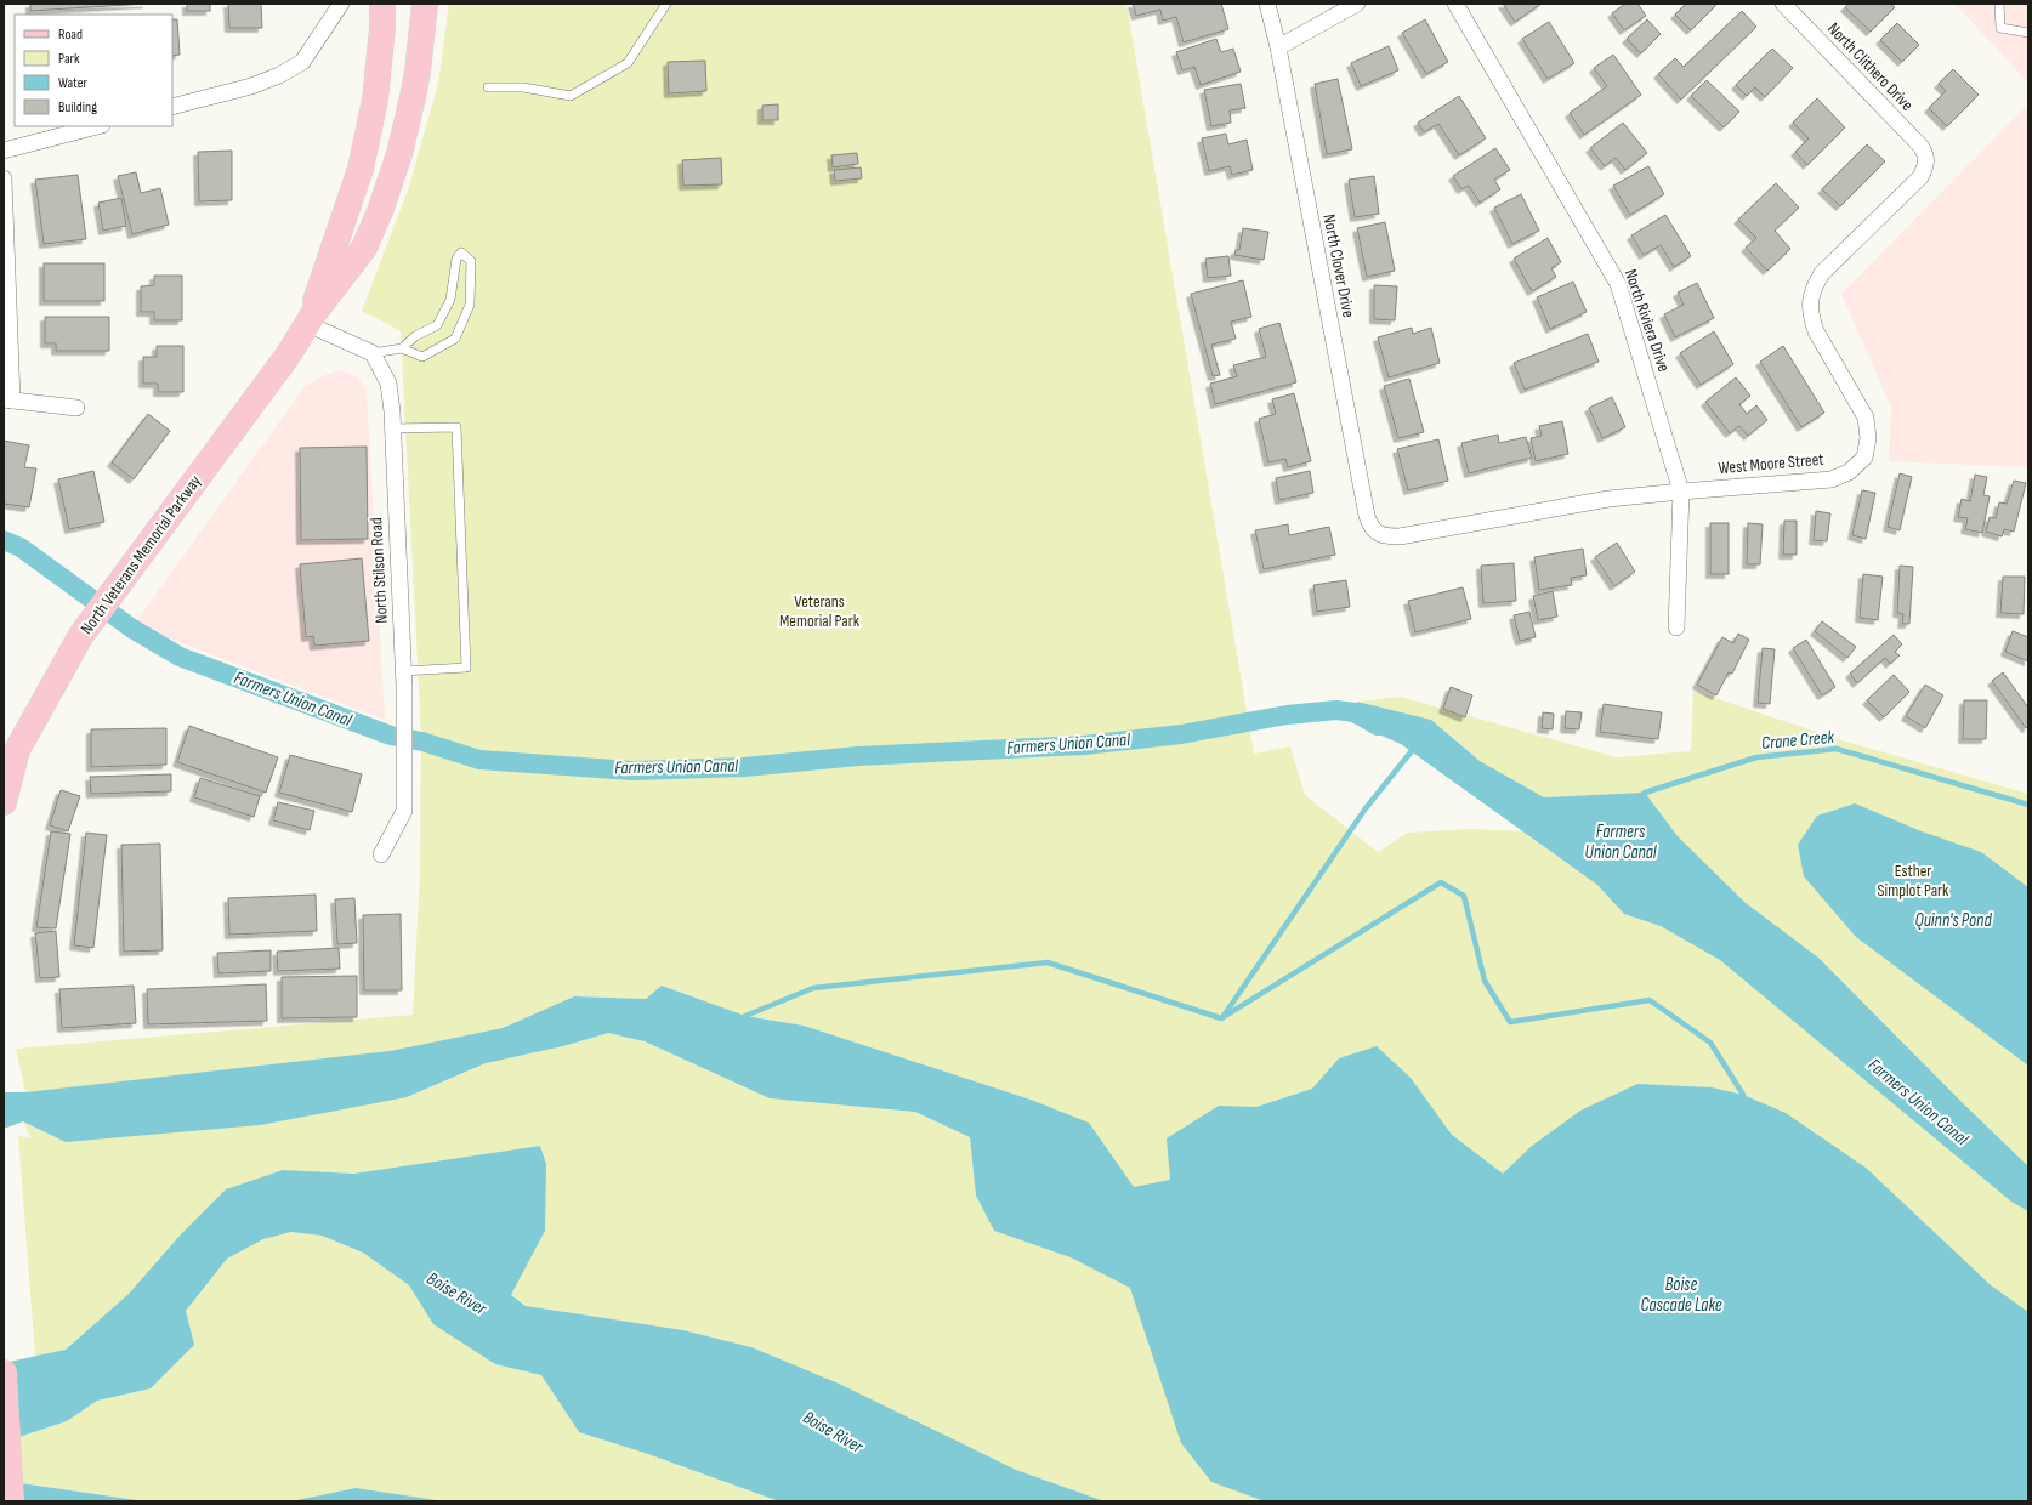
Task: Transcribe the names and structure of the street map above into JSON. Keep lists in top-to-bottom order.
{
  "streets": {
    "main road": ["North Veterans Memorial Parkway"],
    "street": [
      "North Clithero Drive",
      "North Clover Drive",
      "North Riviera Drive",
      "West Moore Street",
      "North Stilson Road"
    ]
  },
  "crossings": [
    ["North Clithero Drive", "West Moore Street"],
    ["North Clover Drive", "West Moore Street"],
    ["North Riviera Drive", "West Moore Street"]
  ],
  "water": [
    "Farmers Union Canal",
    "Crane Creek",
    "Quinn's Pond",
    "Boise Cascade Lake",
    "Boise River"
  ],
  "parks": ["Veterans Memorial Park", "Esther Simplot Park"],
  "legend": [
    "Road",
    "Park",
    "Water",
    "Building"
  ]
}
